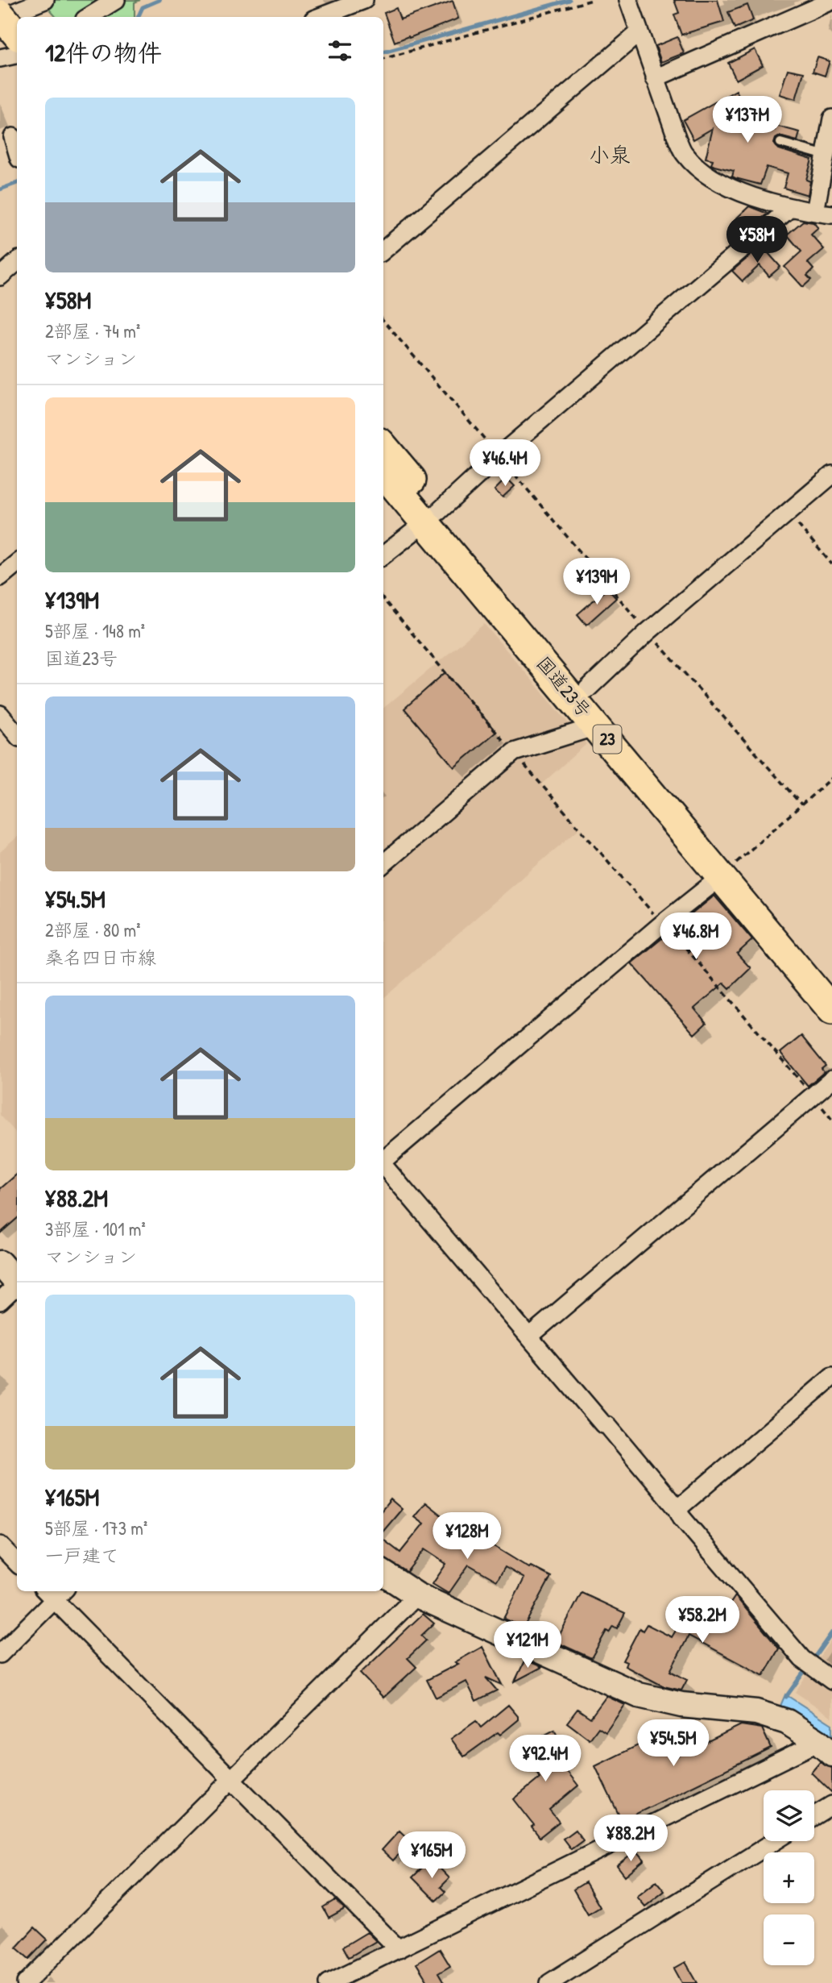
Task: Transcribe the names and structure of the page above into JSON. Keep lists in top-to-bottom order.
{
  "streets": {
    "highway": ["国道23号", "23"]
  },
  "districts": ["小泉"],
  "page": {
    "heading": "12件の物件",
    "list": [
      {
        "name": "¥58M",
        "note": "2部屋 · 74 m² · マンション"
      },
      {
        "name": "¥139M",
        "note": "5部屋 · 148 m² · 国道23号"
      },
      {
        "name": "¥54.5M",
        "note": "2部屋 · 80 m² · 桑名四日市線"
      },
      {
        "name": "¥88.2M",
        "note": "3部屋 · 101 m² · マンション"
      },
      {
        "name": "¥165M",
        "note": "5部屋 · 173 m² · 一戸建て"
      }
    ],
    "price": [
      "¥137M",
      "¥58M",
      "¥46.4M",
      "¥139M",
      "¥46.8M",
      "¥128M",
      "¥58.2M",
      "¥121M",
      "¥54.5M",
      "¥92.4M",
      "¥88.2M",
      "¥165M"
    ],
    "map_buttons": ["+", "−"]
  }
}
